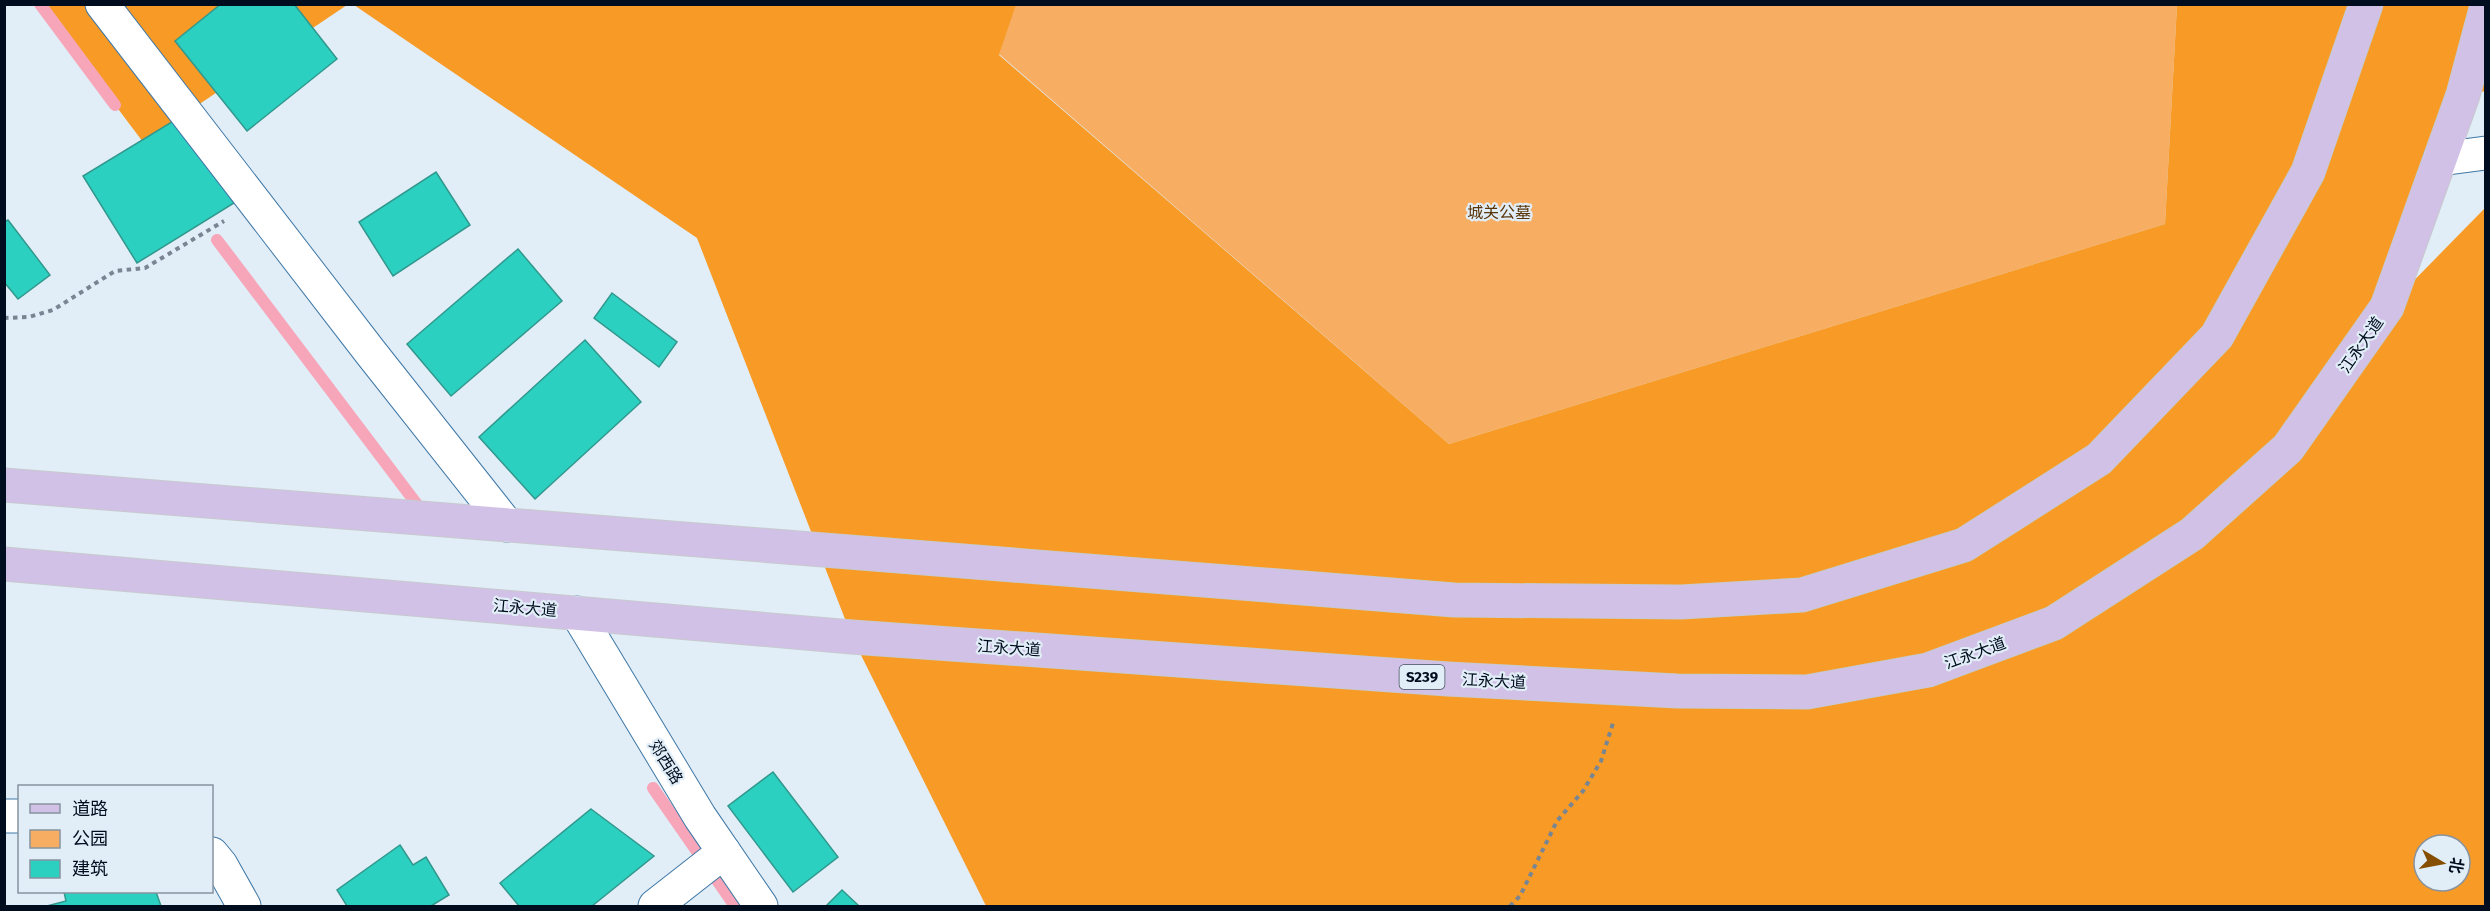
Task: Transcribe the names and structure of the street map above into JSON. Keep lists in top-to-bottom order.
{
  "streets": {
    "main road": ["江永大道", "S239"],
    "street": ["郊西路"]
  },
  "crossings": [
    ["江永大道", "郊西路"]
  ],
  "parks": ["城关公墓"],
  "legend": ["道路", "公园", "建筑"],
  "north": "right"
}
